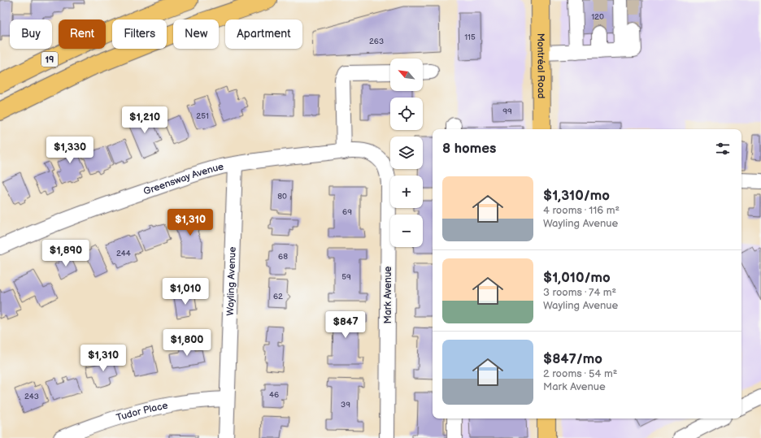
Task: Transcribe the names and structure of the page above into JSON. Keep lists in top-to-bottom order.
{
  "streets": {
    "main road": ["19", "Montréal Road"],
    "street": [
      "Greensway Avenue",
      "Wayling Avenue",
      "Mark Avenue",
      "Tudor Place"
    ]
  },
  "crossings": [
    ["Greensway Avenue", "Wayling Avenue"],
    ["Greensway Avenue", "Mark Avenue"],
    ["Wayling Avenue", "Tudor Place"]
  ],
  "house_numbers": [
    "120",
    "115",
    "263",
    "99",
    "251",
    "80",
    "69",
    "244",
    "68",
    "59",
    "62",
    "46",
    "243",
    "39"
  ],
  "north": "top left",
  "page": {
    "chip": [
      "Buy",
      "Rent",
      "Filters",
      "New",
      "Apartment"
    ],
    "map_buttons": ["+", "−"],
    "price": [
      "$1,210",
      "$1,330",
      "$1,310",
      "$1,890",
      "$1,010",
      "$847",
      "$1,800",
      "$1,310"
    ],
    "heading": "8 homes",
    "list": [
      {
        "name": "$1,310/mo",
        "note": "4 rooms · 116 m² · Wayling Avenue"
      },
      {
        "name": "$1,010/mo",
        "note": "3 rooms · 74 m² · Wayling Avenue"
      },
      {
        "name": "$847/mo",
        "note": "2 rooms · 54 m² · Mark Avenue"
      }
    ]
  }
}
